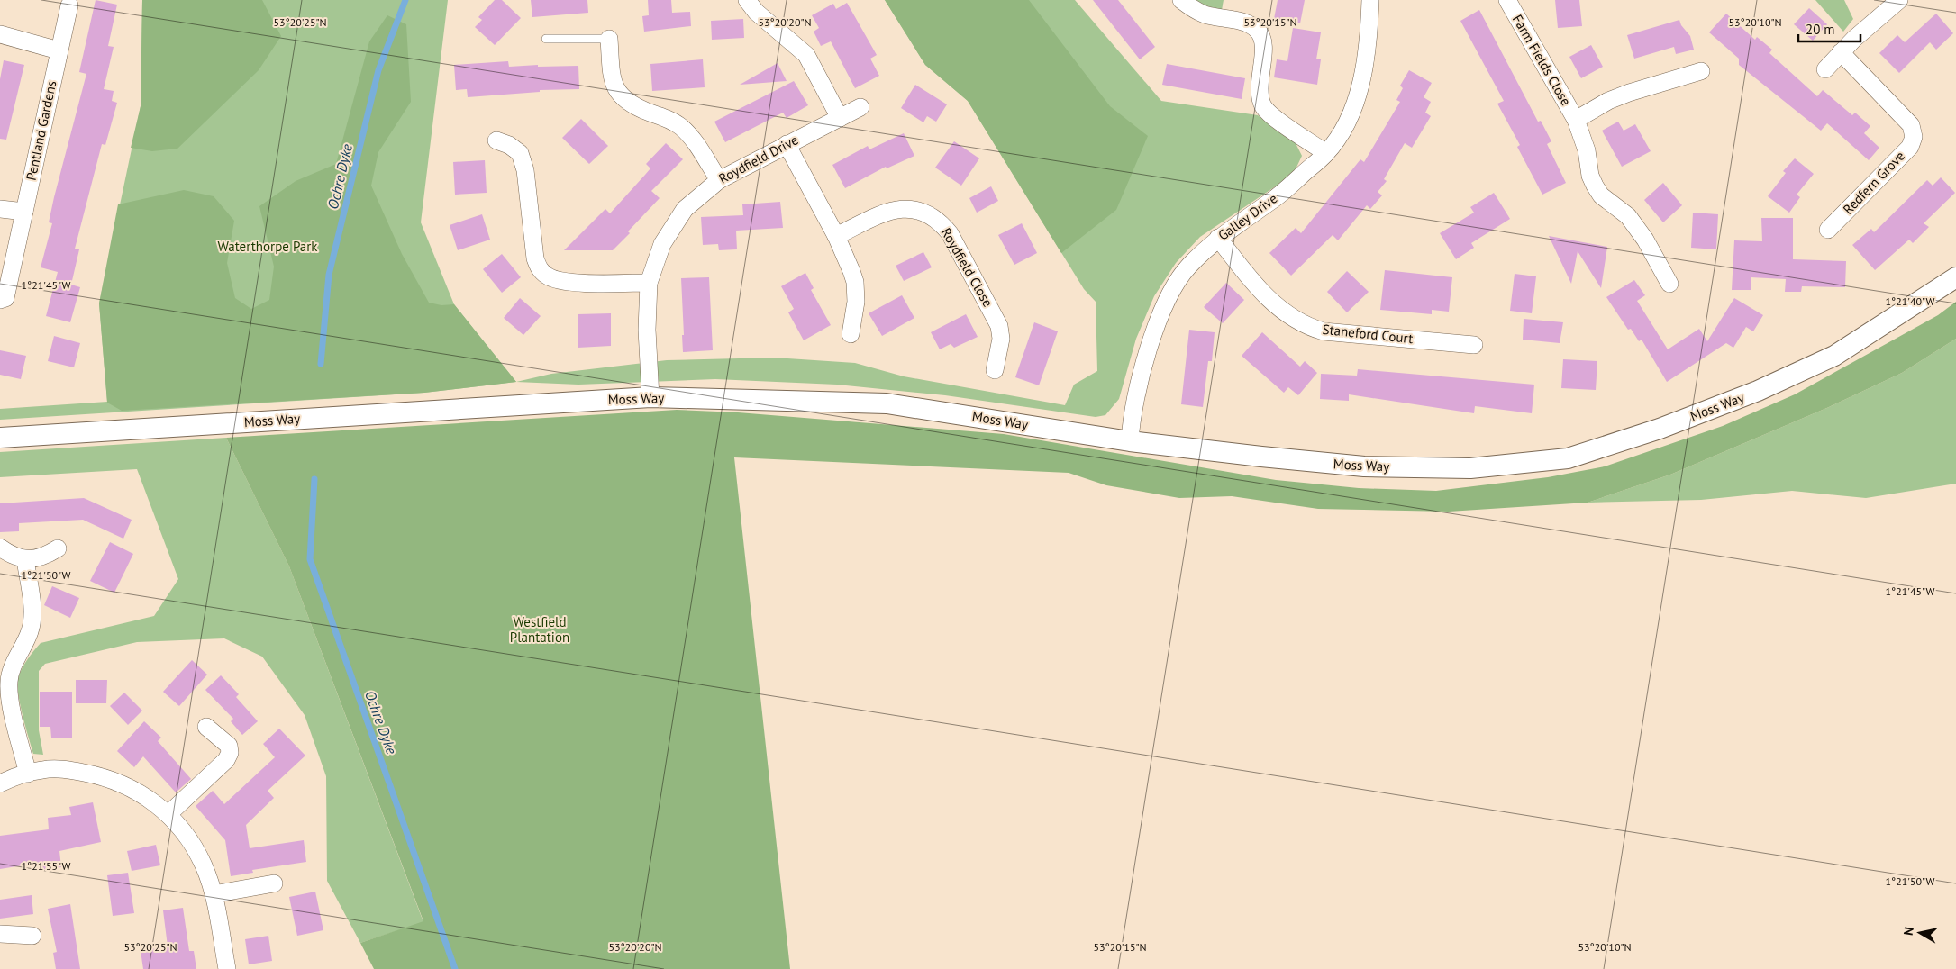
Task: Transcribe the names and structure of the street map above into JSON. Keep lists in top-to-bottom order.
{
  "streets": {
    "street": [
      "Farm Fields Close",
      "Pentland Gardens",
      "Roydfield Drive",
      "Redfern Grove",
      "Galley Drive",
      "Roydfield Close",
      "Staneford Court",
      "Moss Way"
    ]
  },
  "crossings": [
    ["Roydfield Drive", "Moss Way"],
    ["Galley Drive", "Staneford Court"],
    ["Galley Drive", "Moss Way"]
  ],
  "water": ["Ochre Dyke"],
  "parks": ["Waterthorpe Park", "Westfield Plantation"],
  "scale_bar": "20 m",
  "north": "left",
  "coordinates": [
    "53°20'25\"N",
    "53°20'20\"N",
    "53°20'15\"N",
    "53°20'10\"N",
    "1°21'45\"W",
    "1°21'40\"W",
    "1°21'50\"W",
    "1°21'55\"W"
  ]
}
